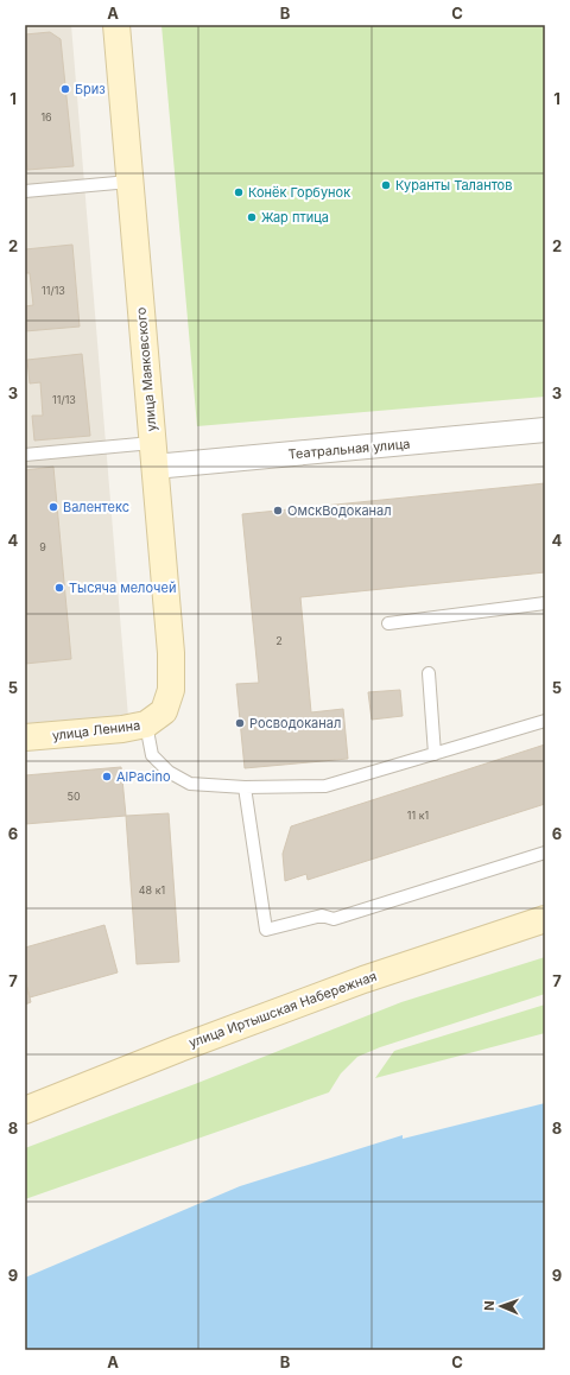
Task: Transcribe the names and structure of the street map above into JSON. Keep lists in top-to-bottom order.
{
  "streets": {
    "main road": ["улица Маяковского", "улица Ленина", "улица Иртышская Набережная"],
    "street": ["Театральная улица"]
  },
  "crossings": [
    ["улица Маяковского", "Театральная улица"],
    ["улица Маяковского", "улица Ленина"]
  ],
  "places": [
    "Бриз",
    "Куранты Талантов",
    "Конёк Горбунок",
    "Жар птица",
    "Валентекс",
    "ОмскВодоканал",
    "Тысяча мелочей",
    "Росводоканал",
    "AlPacino"
  ],
  "house_numbers": [
    "16",
    "11/13",
    "11/13",
    "9",
    "2",
    "50",
    "11 к1",
    "48 к1"
  ],
  "north": "left",
  "grid": {
    "columns": ["A", "B", "C"],
    "rows": [
      "1",
      "2",
      "3",
      "4",
      "5",
      "6",
      "7",
      "8",
      "9"
    ]
  }
}
